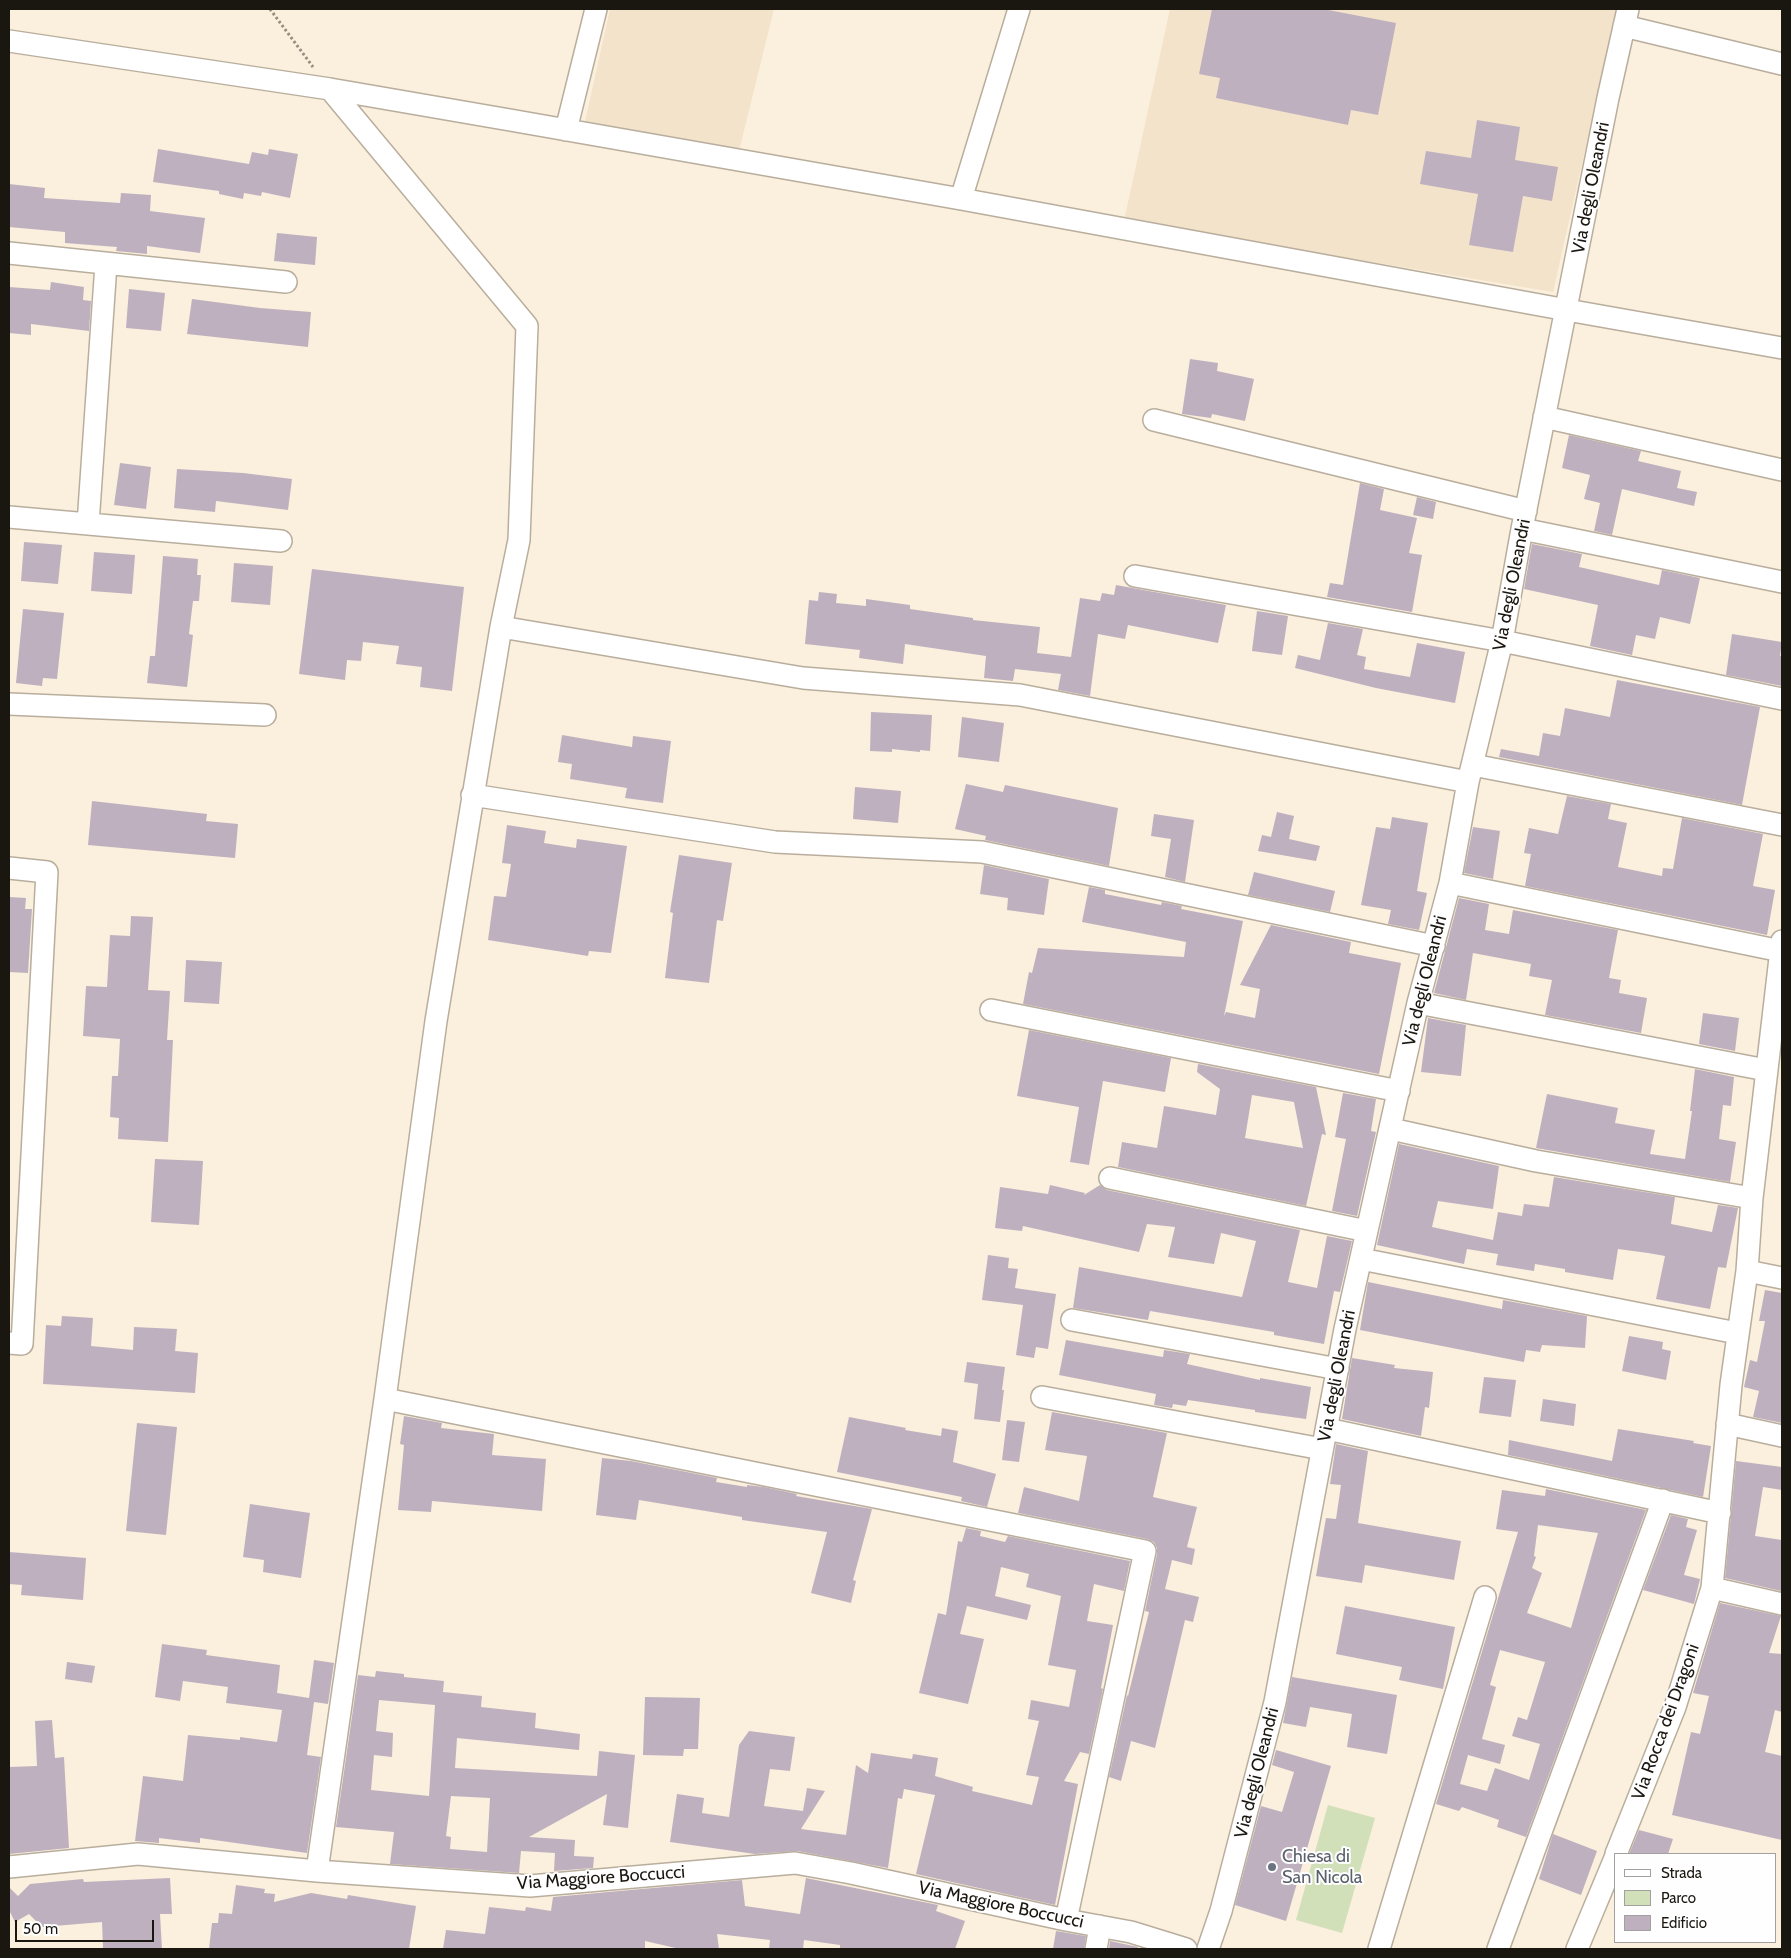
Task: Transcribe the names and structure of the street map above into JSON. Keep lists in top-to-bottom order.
{
  "streets": {
    "street": ["Via degli Oleandri", "Via Rocca dei Dragoni", "Via Maggiore Boccucci"]
  },
  "places": ["Chiesa di San Nicola"],
  "legend": ["Strada", "Parco", "Edificio"],
  "scale_bar": "50 m"
}
